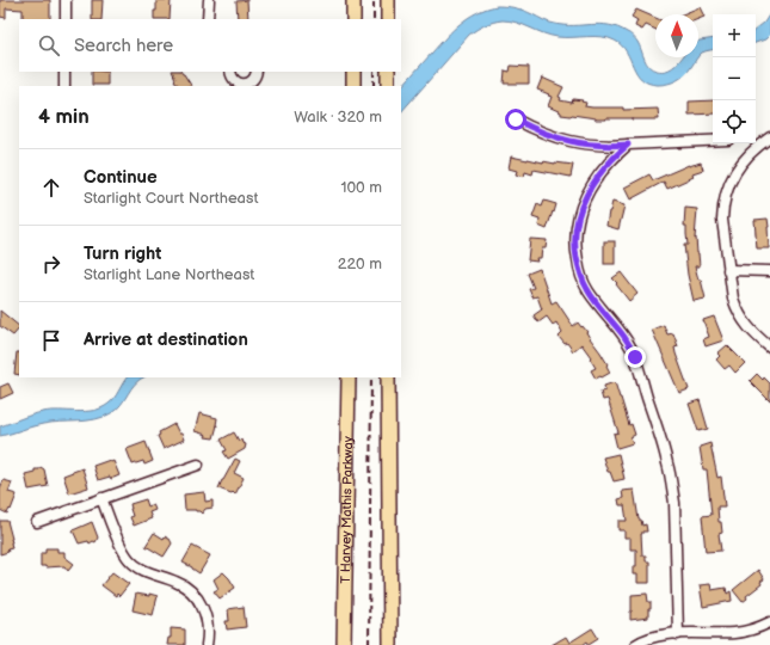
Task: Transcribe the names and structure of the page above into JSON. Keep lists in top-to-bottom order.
{
  "streets": {
    "highway": ["T Harvey Mathis Parkway"]
  },
  "north": "top",
  "page": {
    "map_buttons": ["+", "−"],
    "search": "Search here",
    "heading": ["4 min", "Walk · 320 m"],
    "list": [
      ["Continue", "Starlight Court Northeast", "100 m"],
      ["Turn right", "Starlight Lane Northeast", "220 m"],
      "Arrive at destination"
    ]
  }
}
